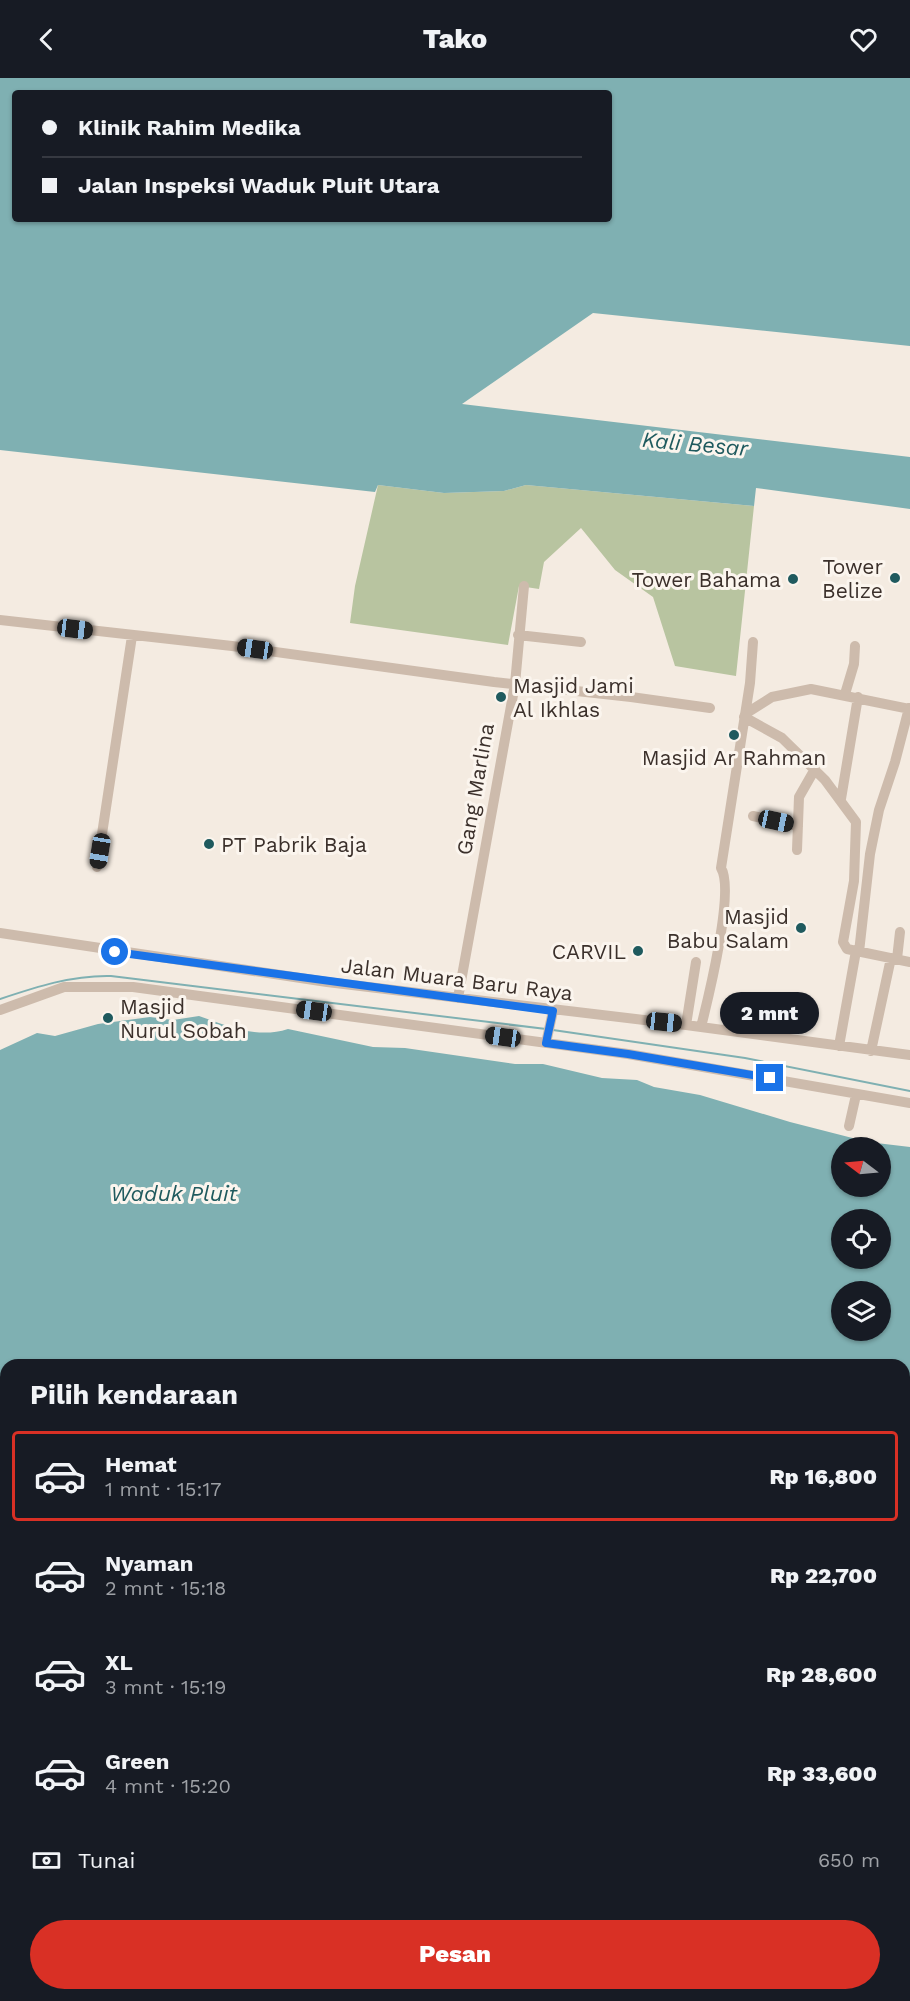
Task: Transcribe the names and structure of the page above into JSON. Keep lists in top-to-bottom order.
{
  "streets": {
    "street": ["Gang Marlina", "Jalan Muara Baru Raya"]
  },
  "crossings": [
    ["Gang Marlina", "Jalan Muara Baru Raya"]
  ],
  "water": ["Kali Besar", "Waduk Pluit"],
  "places": [
    "Tower Belize",
    "Tower Bahama",
    "Masjid Jami Al Ikhlas",
    "Masjid Ar Rahman",
    "PT Pabrik Baja",
    "Masjid Babu Salam",
    "CARVIL",
    "Masjid Nurul Sobah"
  ],
  "north": "left",
  "page": {
    "header": "Tako",
    "banner": ["Klinik Rahim Medika", "Jalan Inspeksi Waduk Pluit Utara"],
    "bubble": "2 mnt",
    "heading": "Pilih kendaraan",
    "list": [
      {
        "name": "Hemat",
        "note": "1 mnt · 15:17",
        "value": "Rp 16,800"
      },
      {
        "name": "Nyaman",
        "note": "2 mnt · 15:18",
        "value": "Rp 22,700"
      },
      {
        "name": "XL",
        "note": "3 mnt · 15:19",
        "value": "Rp 28,600"
      },
      {
        "name": "Green",
        "note": "4 mnt · 15:20",
        "value": "Rp 33,600"
      }
    ],
    "pay": ["Tunai", "650 m"],
    "buttons": "Pesan"
  }
}
